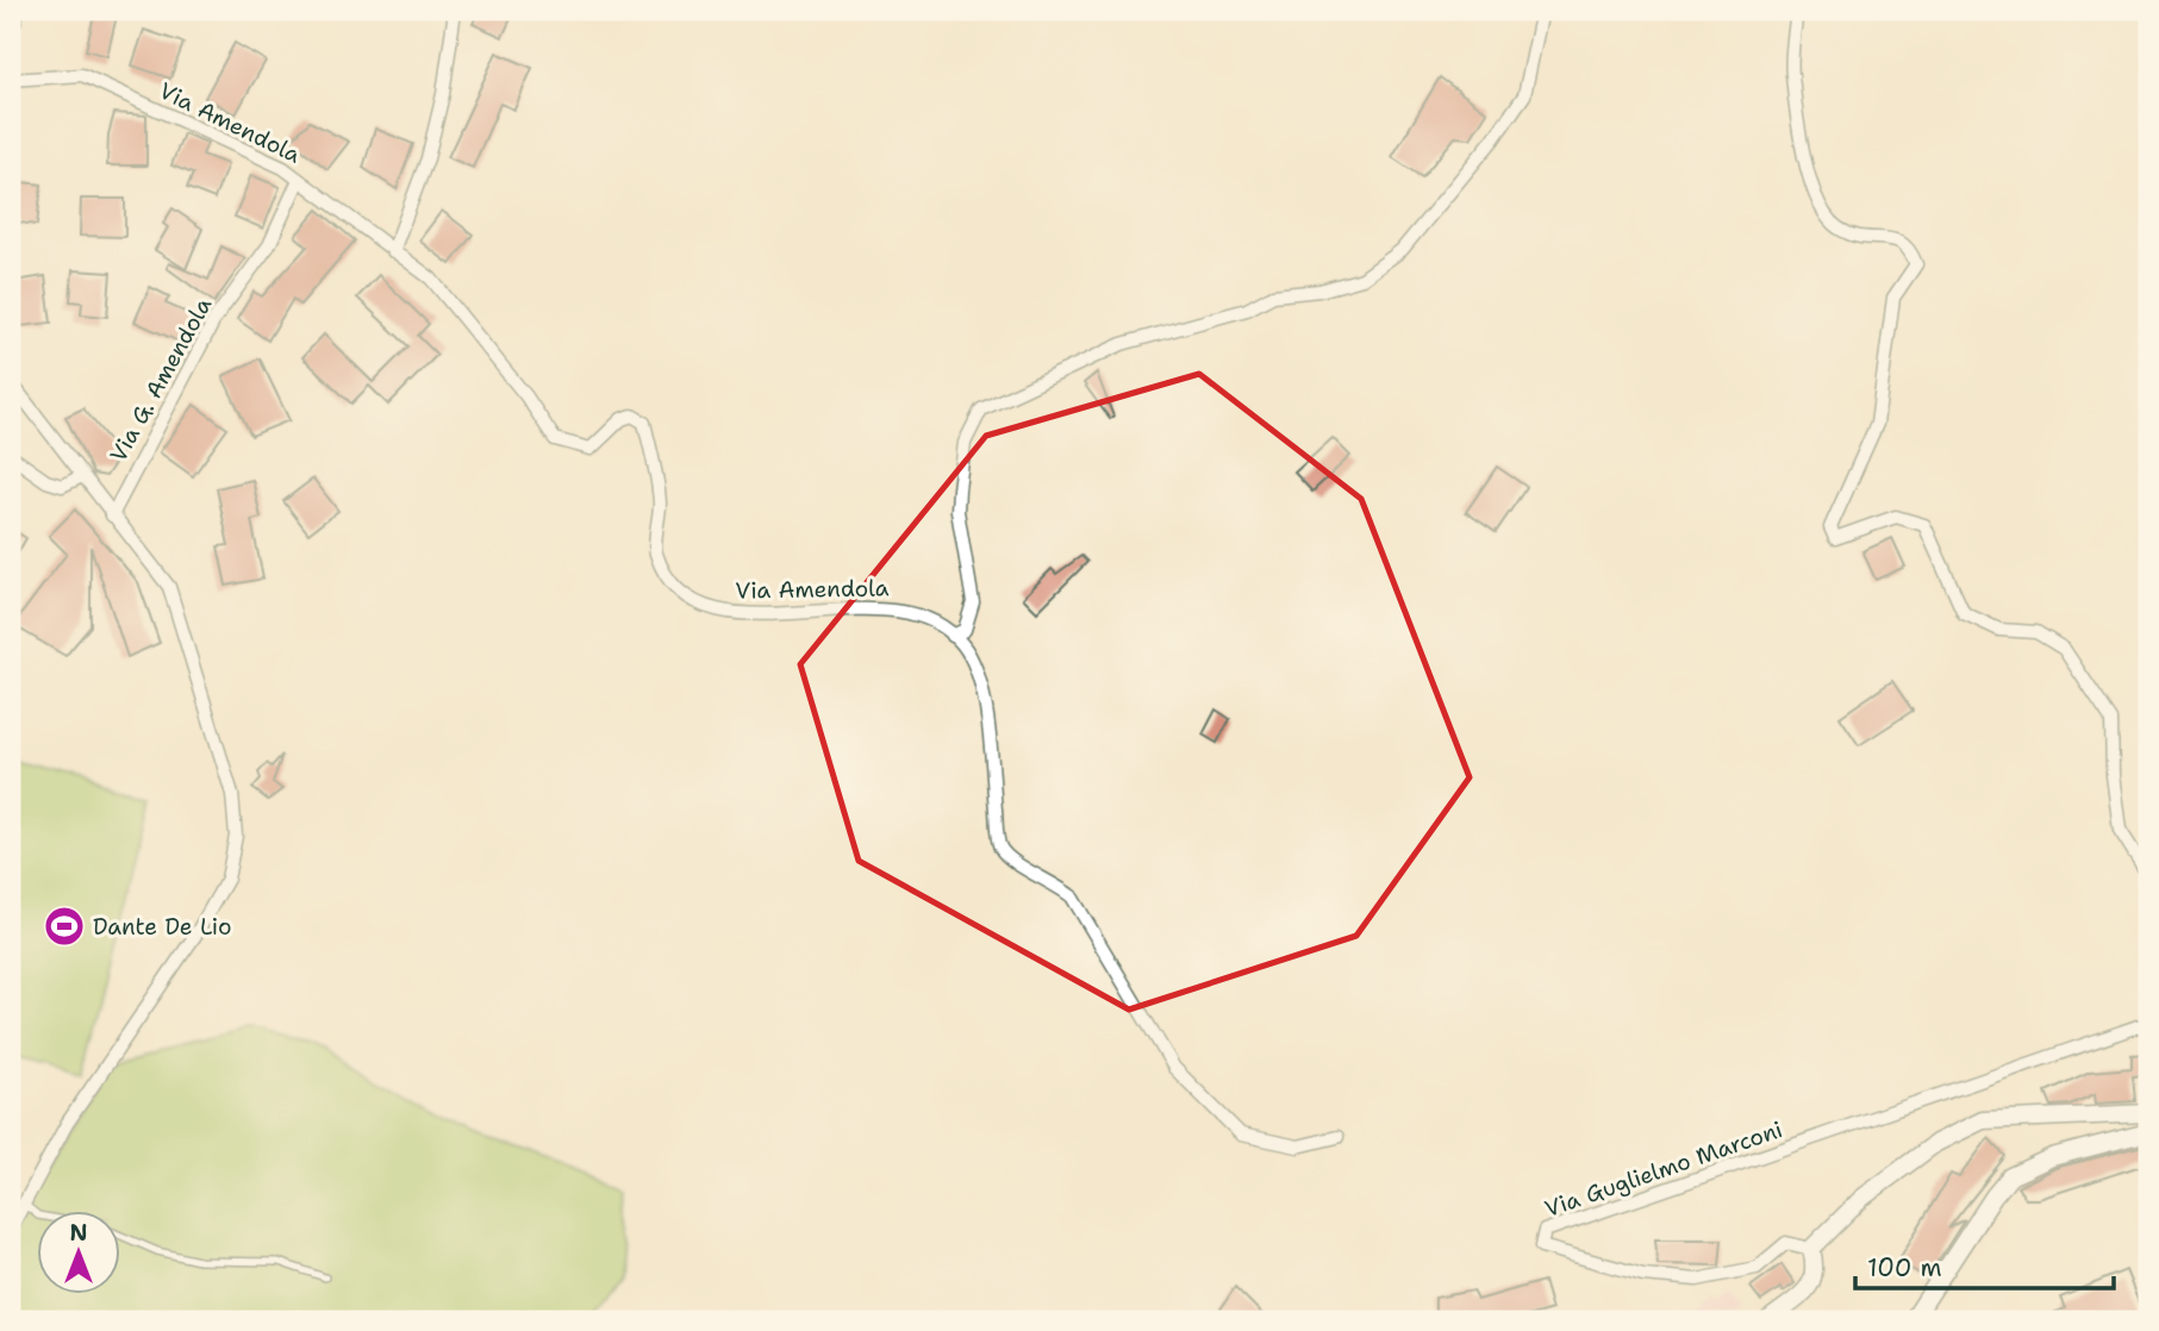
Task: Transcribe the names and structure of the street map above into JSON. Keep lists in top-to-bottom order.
{
  "streets": {
    "street": ["Via Amendola", "Via G. Amendola", "Via Guglielmo Marconi"]
  },
  "crossings": [
    ["Via Amendola", "Via G. Amendola"]
  ],
  "places": {
    "sports": ["Dante De Lio"]
  },
  "scale_bar": "100 m",
  "north": "top"
}
